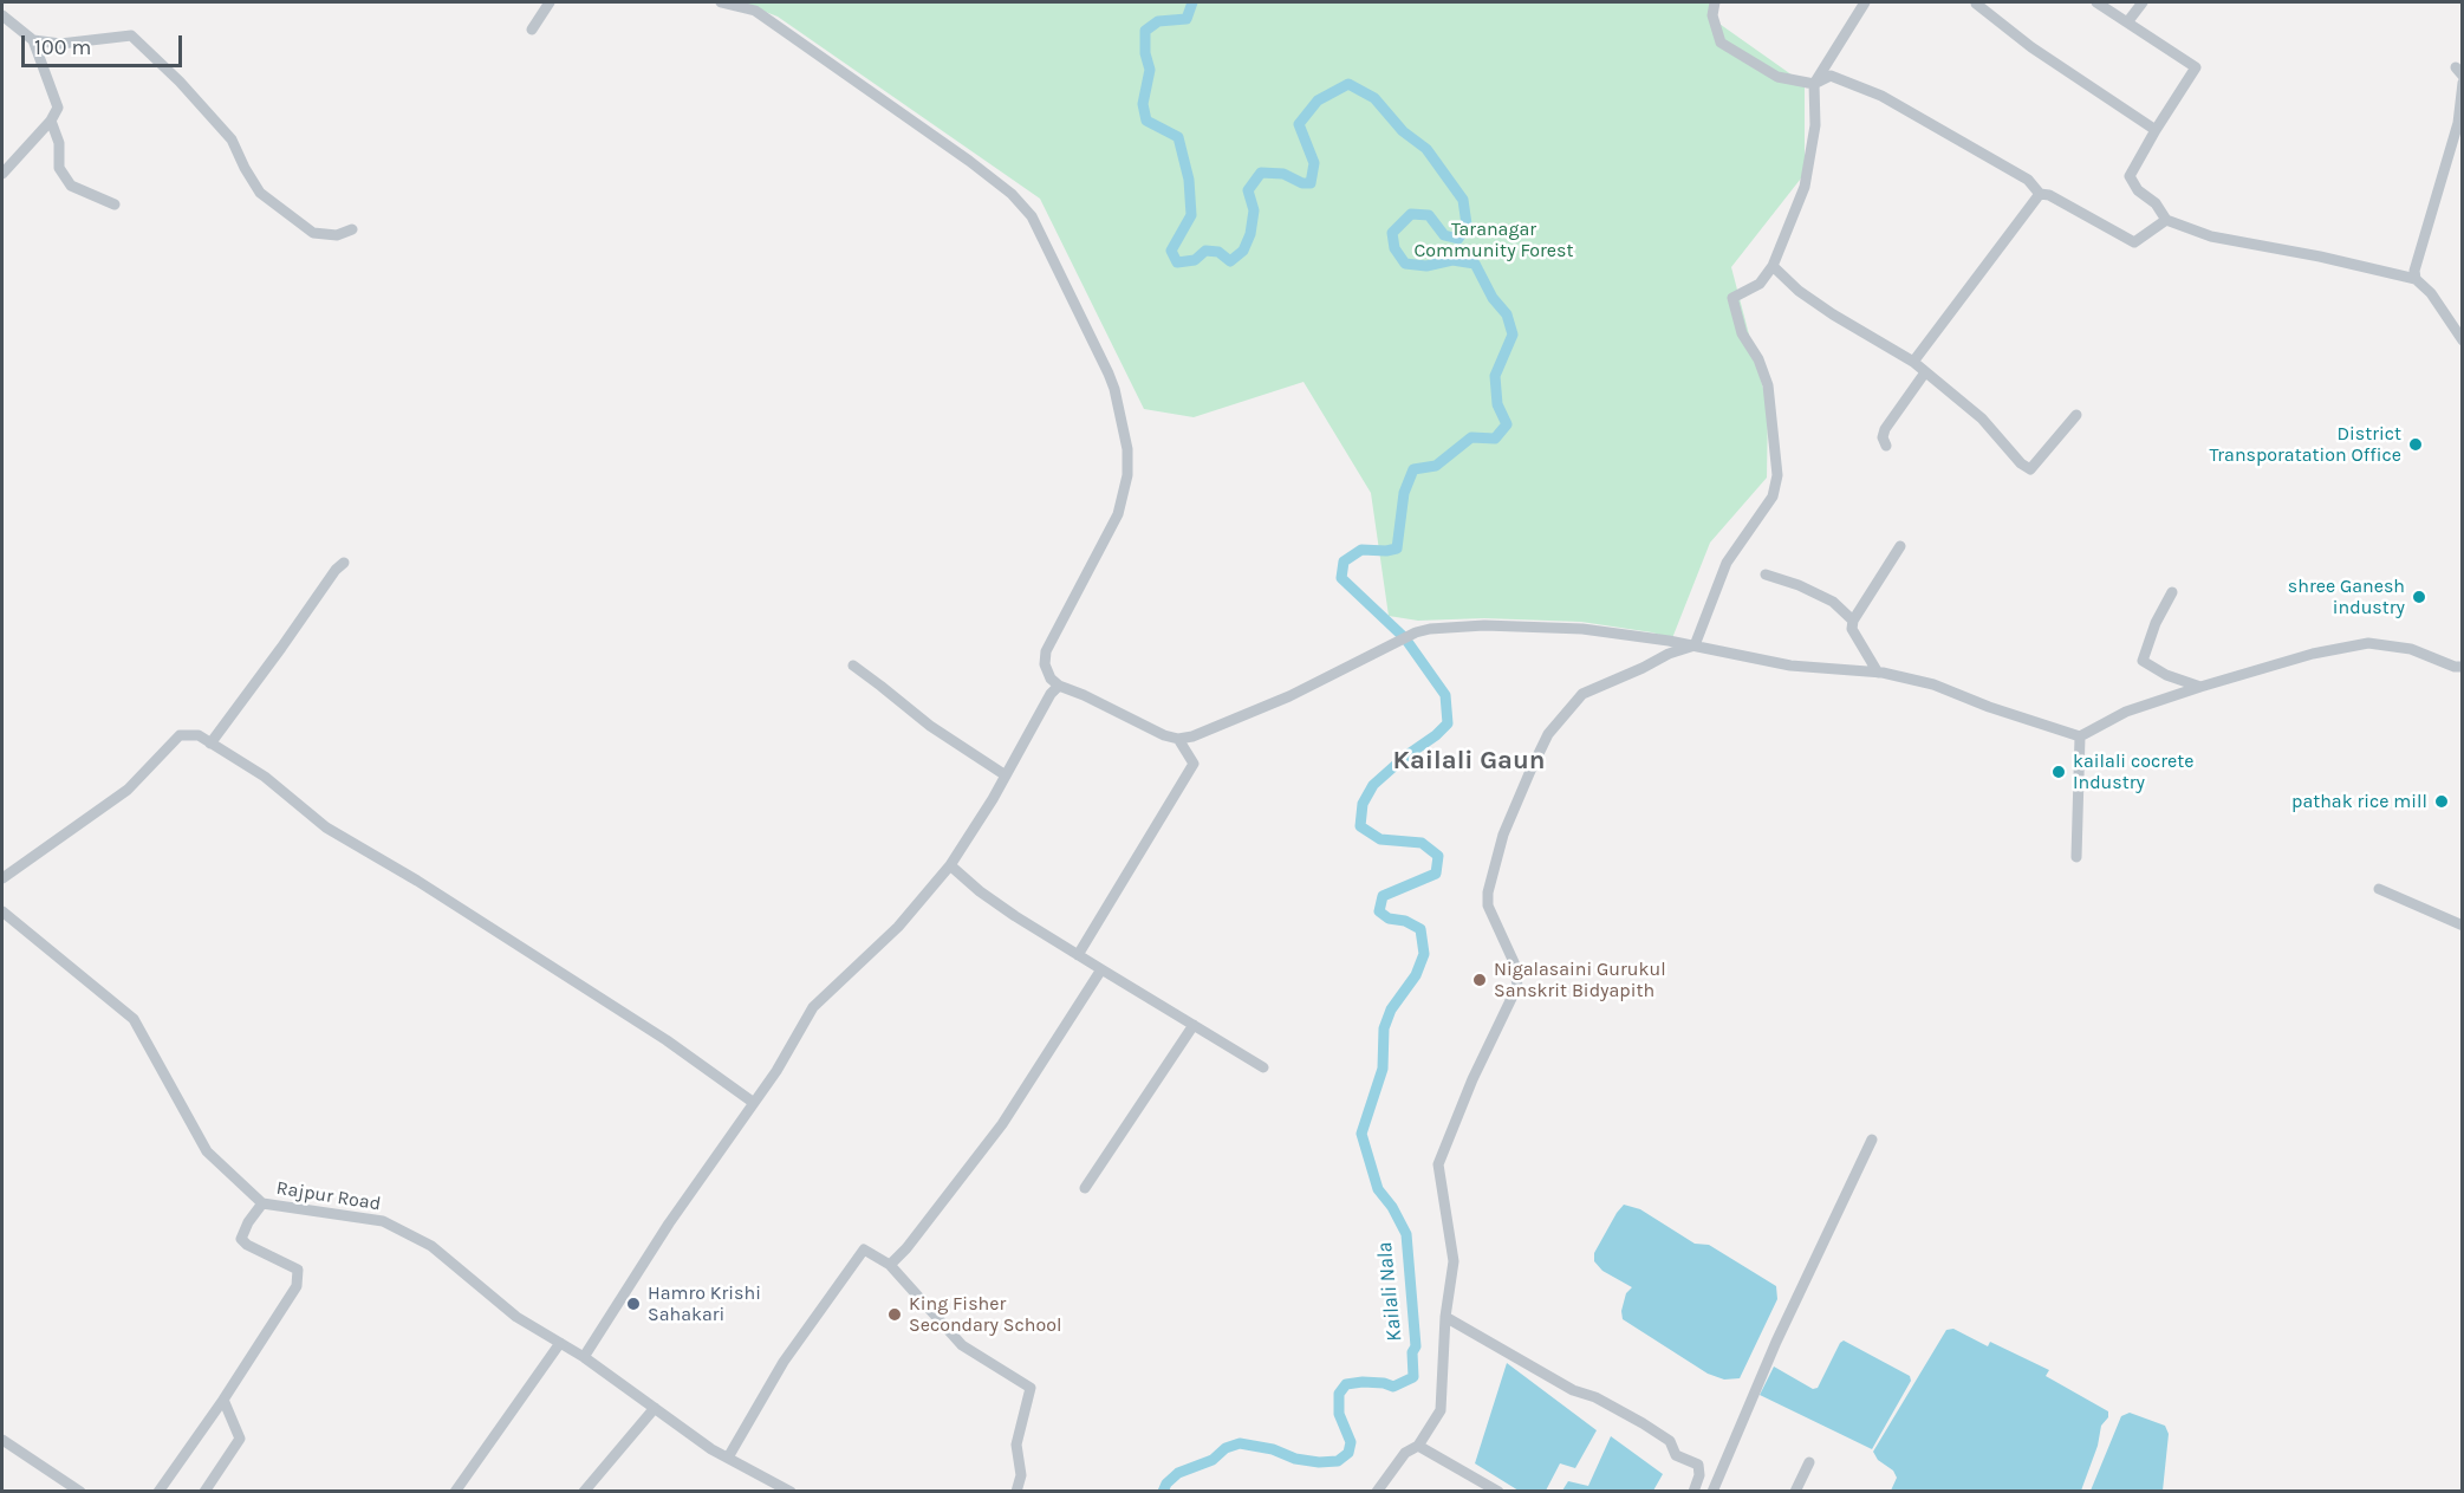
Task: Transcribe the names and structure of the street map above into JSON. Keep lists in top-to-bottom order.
{
  "streets": {
    "street": ["Rajpur Road"]
  },
  "districts": ["Kailali Gaun"],
  "water": ["Kailali Nala"],
  "parks": ["Taranagar Community Forest"],
  "places": [
    "District Transporatation Office",
    "shree Ganesh industry",
    "kailali cocrete Industry",
    "pathak rice mill",
    "Nigalasaini Gurukul Sanskrit Bidyapith",
    "Hamro Krishi Sahakari",
    "King Fisher Secondary School"
  ],
  "scale_bar": "100 m"
}
